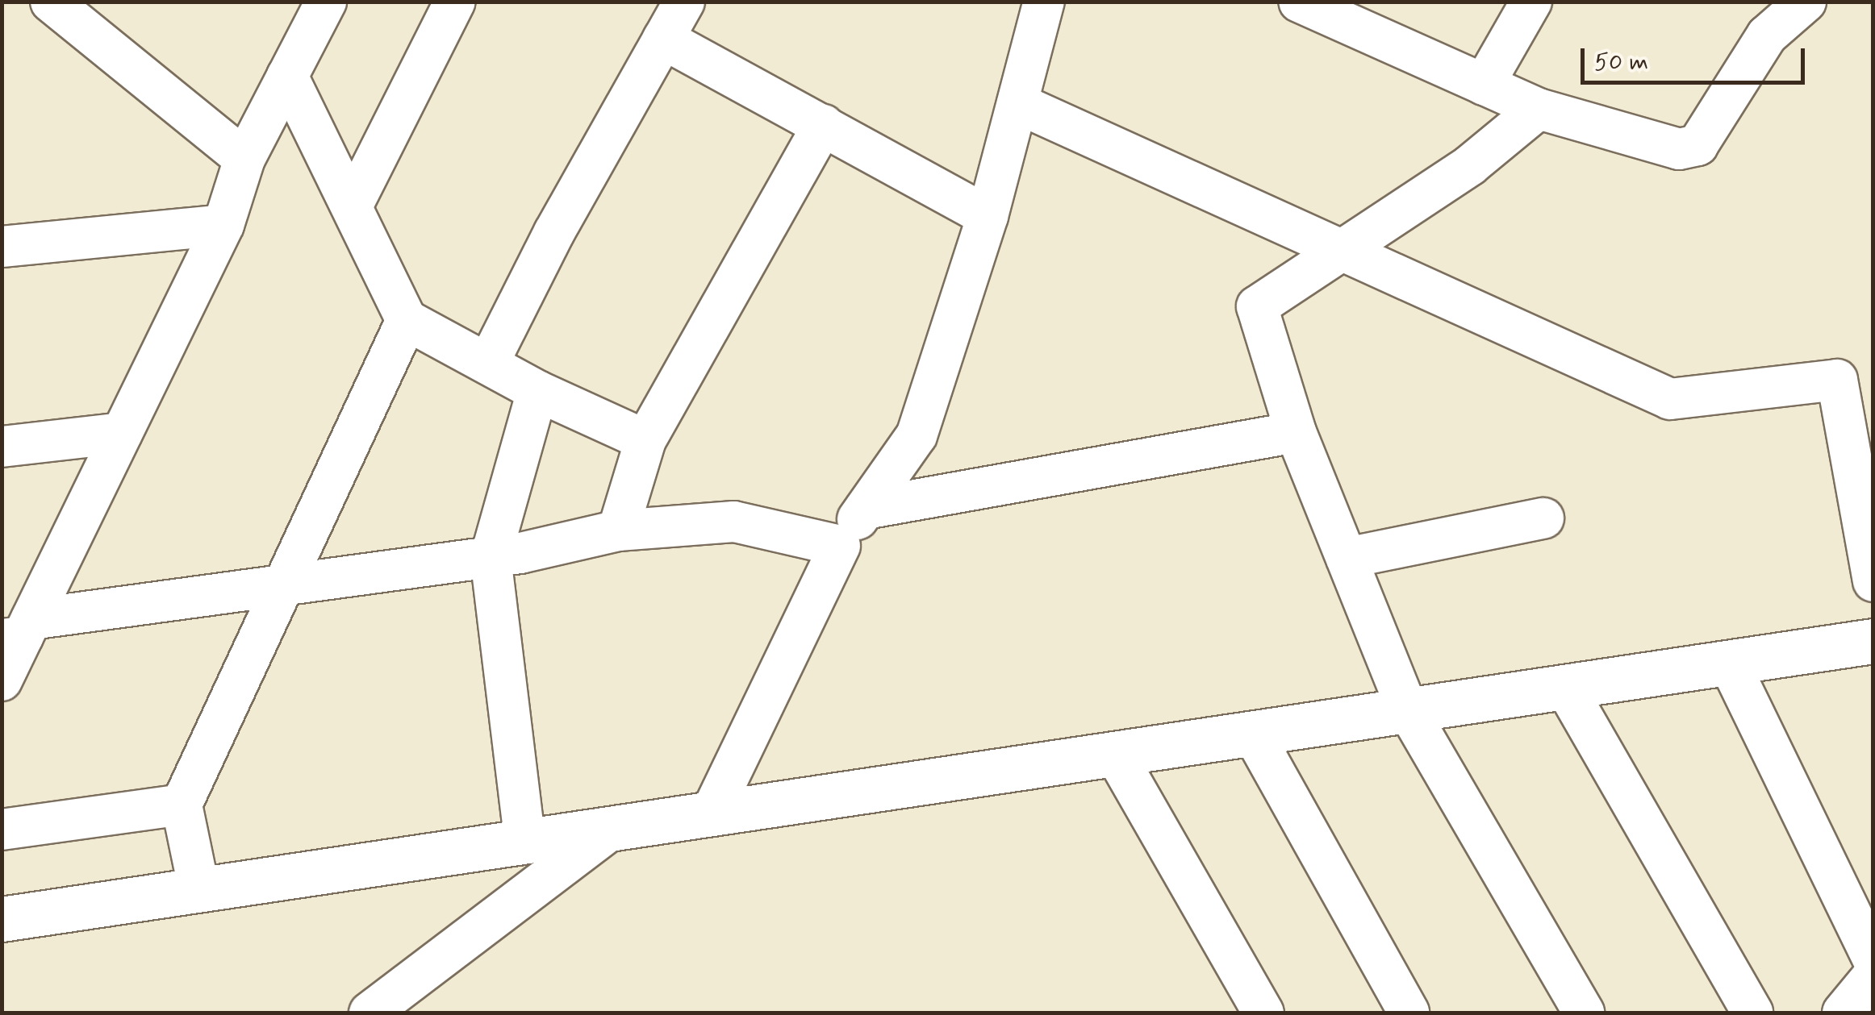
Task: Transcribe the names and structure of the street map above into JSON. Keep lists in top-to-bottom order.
{
  "scale_bar": "50 m"
}
